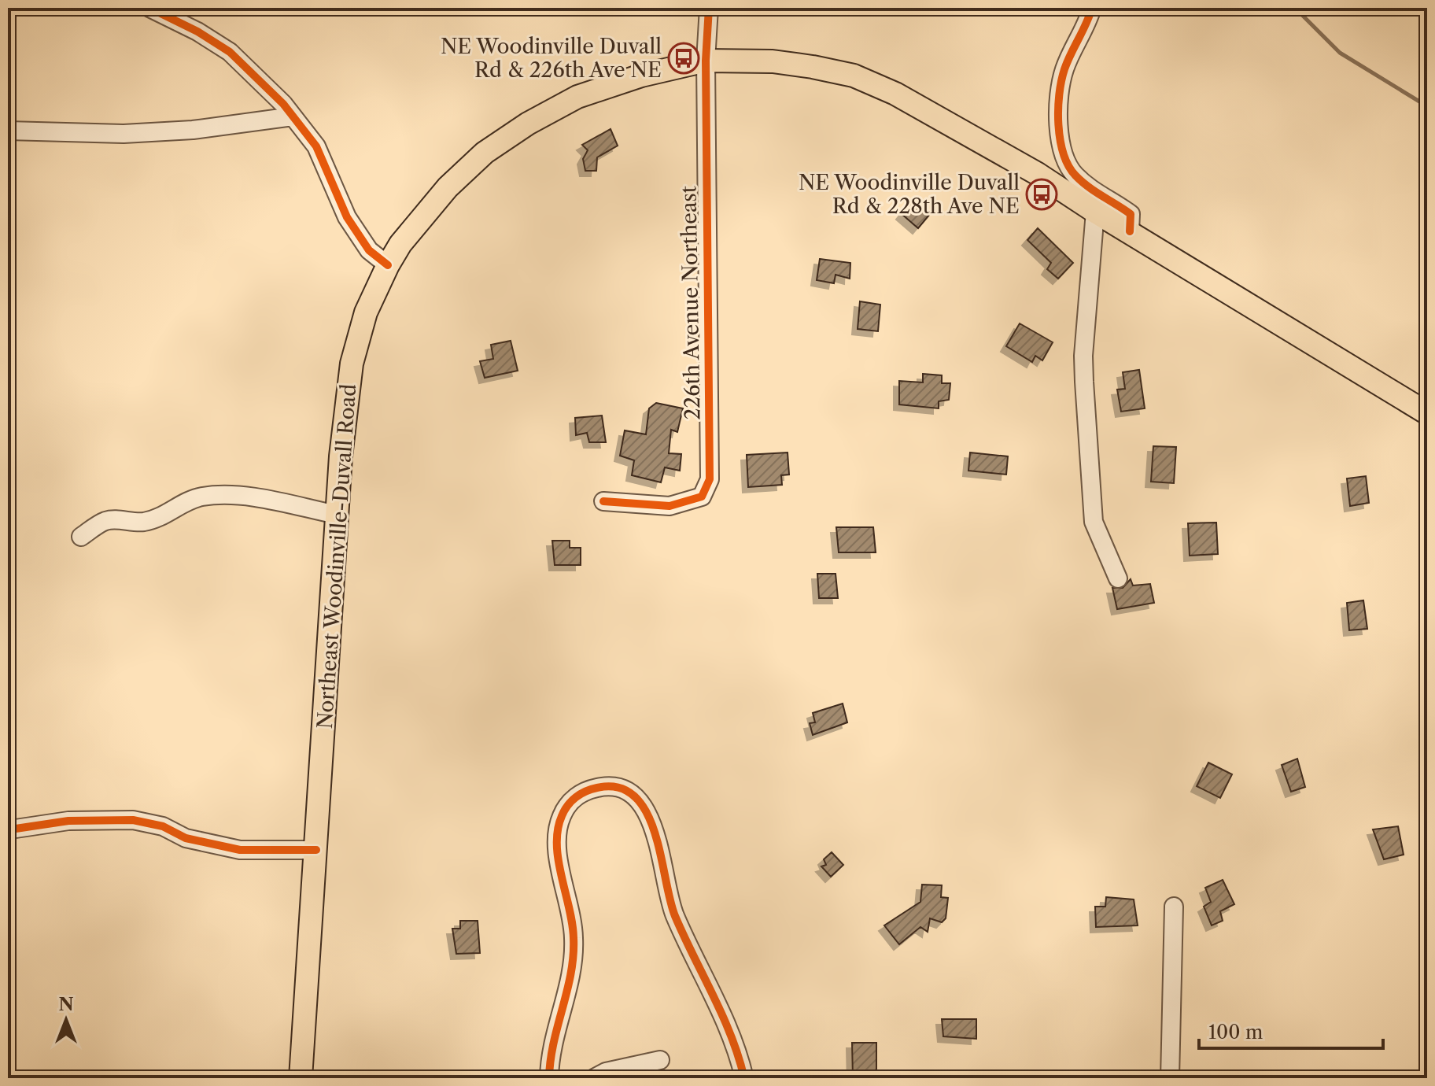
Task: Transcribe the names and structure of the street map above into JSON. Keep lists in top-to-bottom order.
{
  "streets": {
    "main road": ["Northeast Woodinville-Duvall Road"],
    "street": ["226th Avenue Northeast"]
  },
  "crossings": [
    ["226th Avenue Northeast", "Northeast Woodinville-Duvall Road"]
  ],
  "places": {
    "bus stop": ["NE Woodinville Duvall Rd & 226th Ave NE", "NE Woodinville Duvall Rd & 228th Ave NE"]
  },
  "scale_bar": "100 m",
  "north": "top"
}
